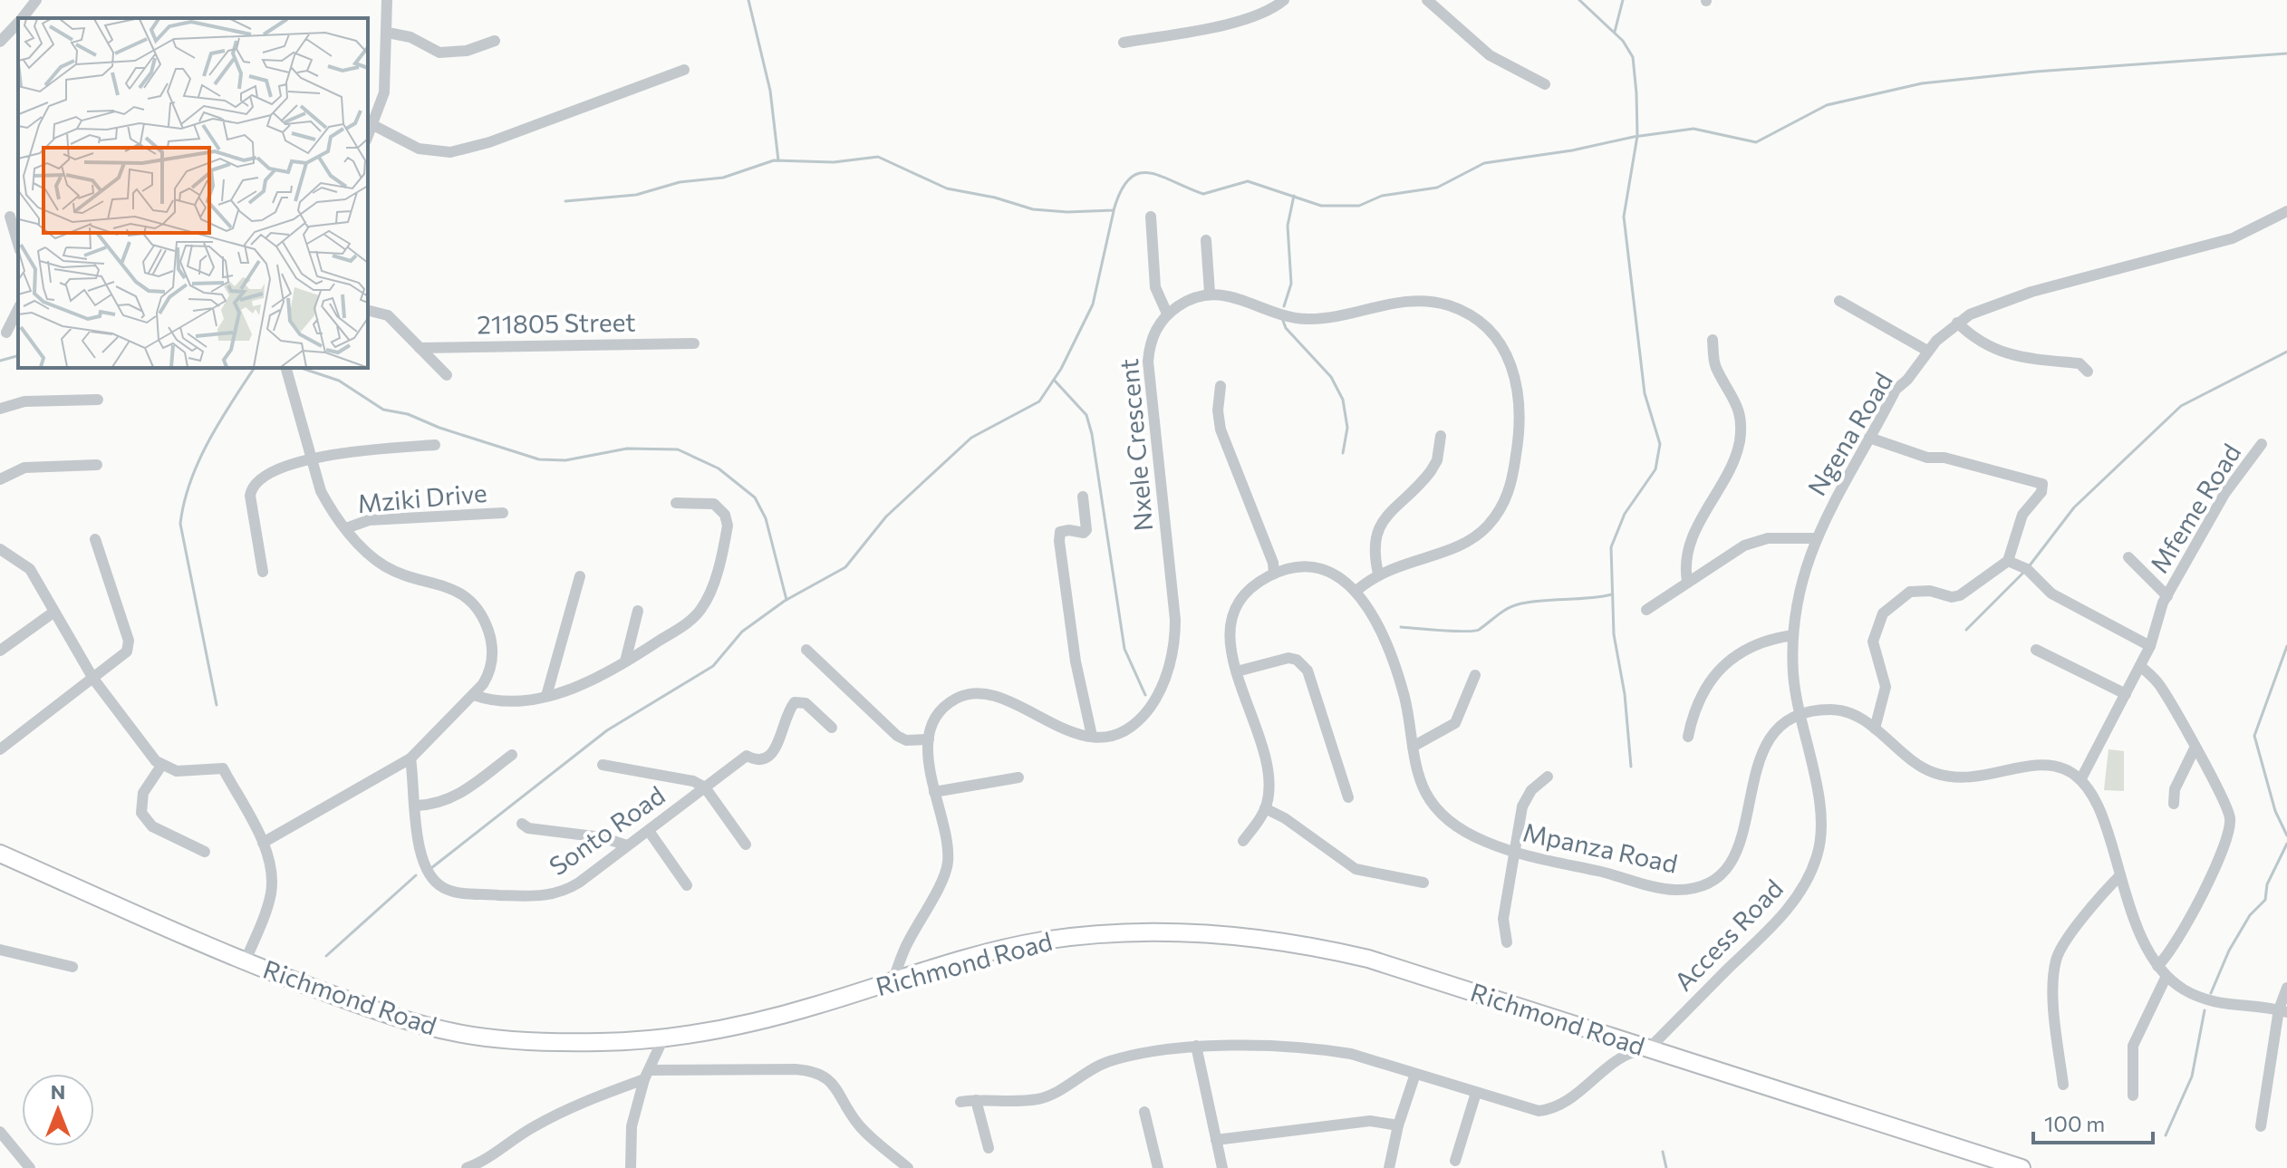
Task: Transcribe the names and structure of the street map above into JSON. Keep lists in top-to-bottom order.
{
  "streets": {
    "highway": ["Richmond Road"],
    "street": [
      "211805 Street",
      "Ngena Road",
      "Nxele Crescent",
      "Mziki Drive",
      "Mfeme Road",
      "Sonto Road",
      "Mpanza Road",
      "Access Road"
    ]
  },
  "crossings": [
    ["Ngena Road", "Mpanza Road"],
    ["Ngena Road", "Access Road"],
    ["Mpanza Road", "Access Road"],
    ["Access Road", "Richmond Road"]
  ],
  "scale_bar": "100 m",
  "north": "top"
}
